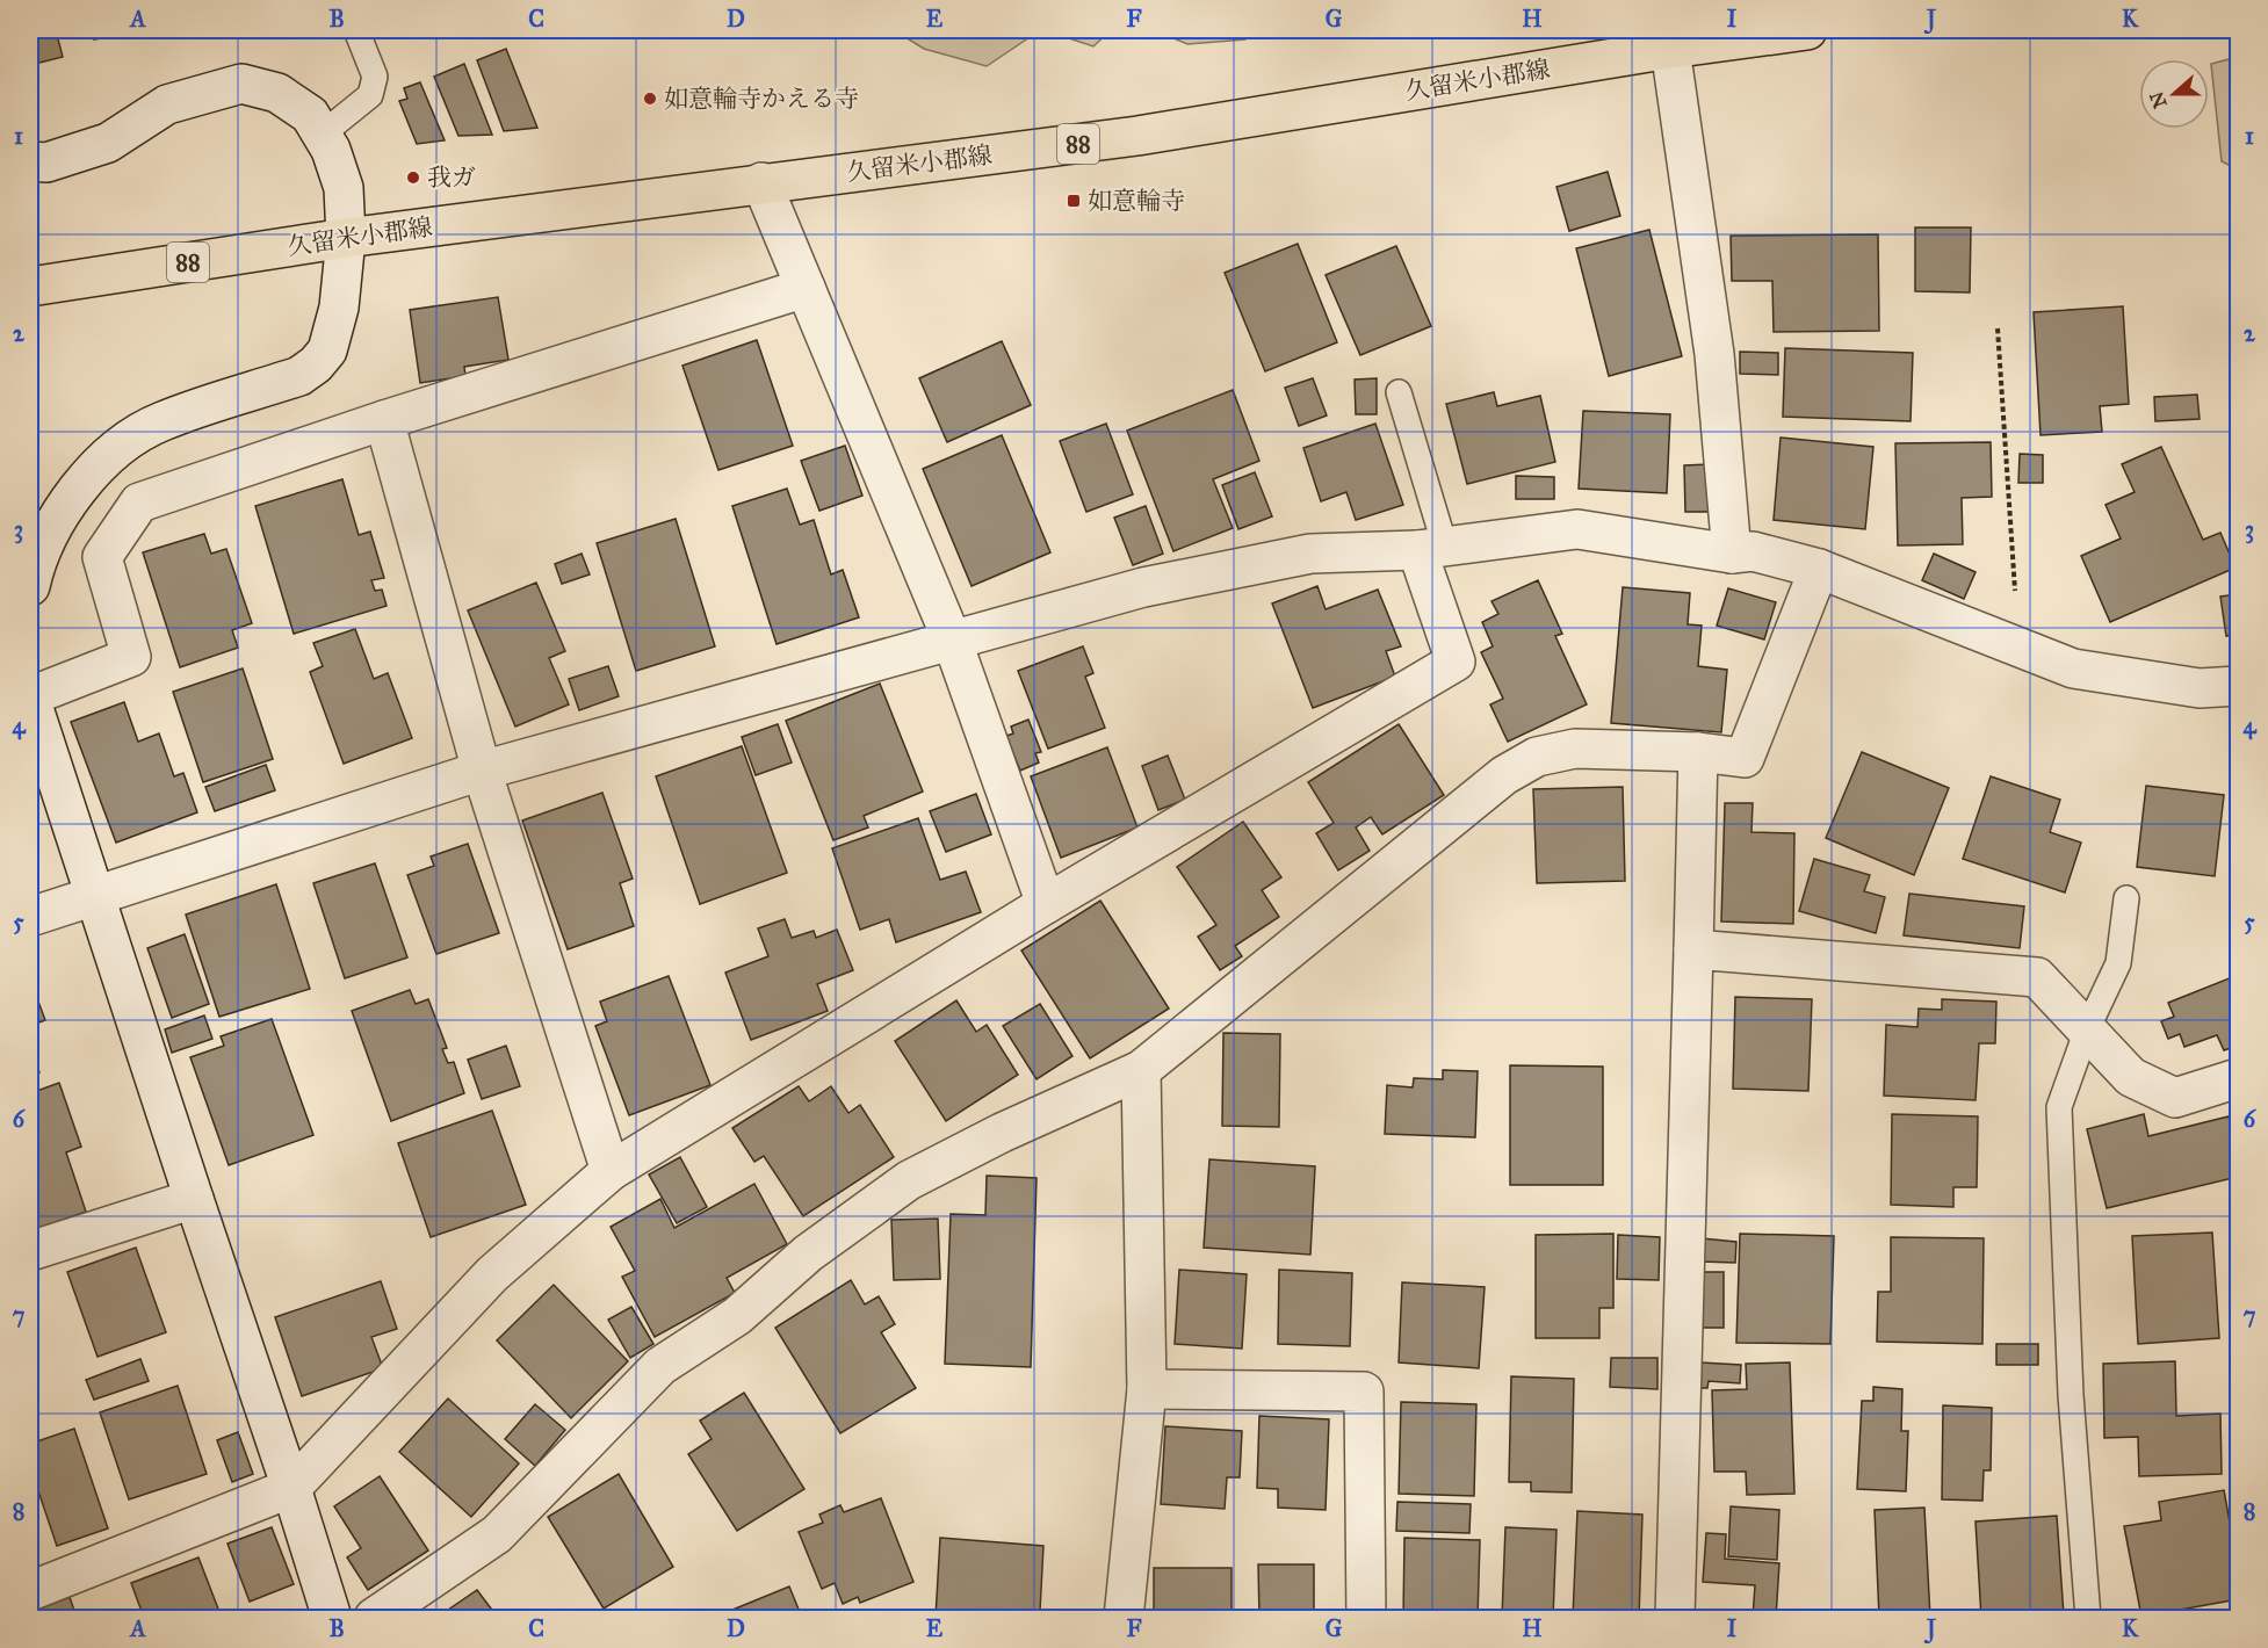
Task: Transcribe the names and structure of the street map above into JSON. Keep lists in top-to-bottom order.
{
  "streets": {
    "main road": ["久留米小郡線", "88"]
  },
  "places": {
    "other": ["如意輪寺かえる寺", "我ガ"],
    "transit": ["如意輪寺"]
  },
  "north": "left",
  "grid": {
    "columns": [
      "A",
      "B",
      "C",
      "D",
      "E",
      "F",
      "G",
      "H",
      "I",
      "J",
      "K"
    ],
    "rows": [
      "1",
      "2",
      "3",
      "4",
      "5",
      "6",
      "7",
      "8"
    ]
  }
}
